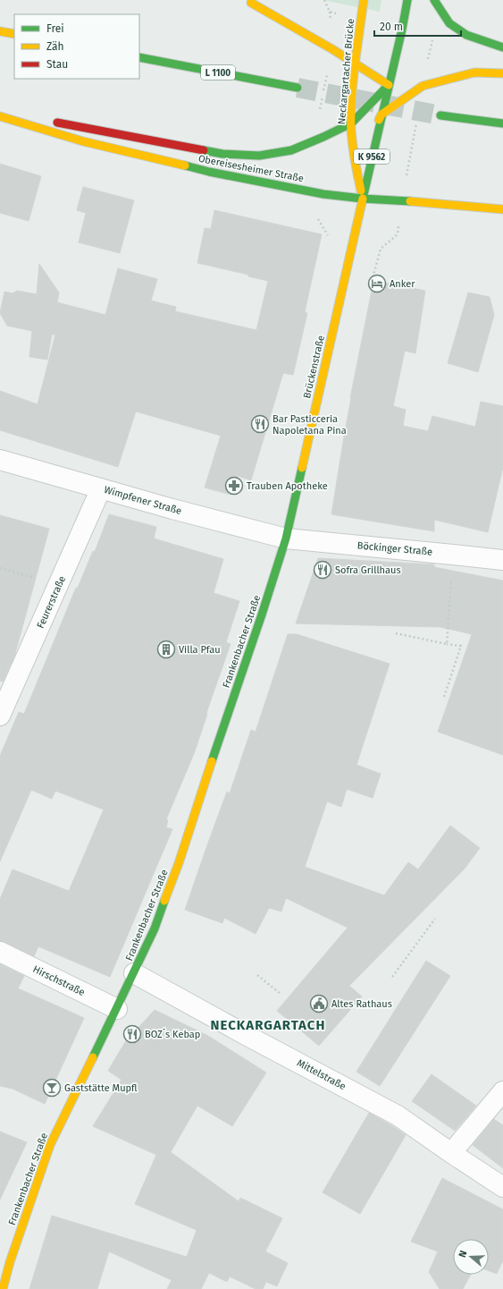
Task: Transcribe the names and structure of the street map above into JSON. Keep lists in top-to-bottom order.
{
  "streets": {
    "main road": [
      "Neckargartacher Brücke",
      "L 1100",
      "K 9562",
      "Obereisesheimer Straße",
      "Brückenstraße",
      "Frankenbacher Straße"
    ],
    "street": [
      "Wimpfener Straße",
      "Böckinger Straße",
      "Feurerstraße",
      "Hirschstraße",
      "Mittelstraße"
    ]
  },
  "crossings": [
    ["Neckargartacher Brücke", "K 9562"],
    ["Neckargartacher Brücke", "Obereisesheimer Straße"],
    ["Neckargartacher Brücke", "Brückenstraße"],
    ["K 9562", "Obereisesheimer Straße"],
    ["K 9562", "Brückenstraße"],
    ["Obereisesheimer Straße", "Brückenstraße"],
    ["Brückenstraße", "Wimpfener Straße"],
    ["Brückenstraße", "Böckinger Straße"],
    ["Brückenstraße", "Frankenbacher Straße"],
    ["Wimpfener Straße", "Böckinger Straße"],
    ["Wimpfener Straße", "Feurerstraße"],
    ["Wimpfener Straße", "Frankenbacher Straße"],
    ["Böckinger Straße", "Frankenbacher Straße"],
    ["Frankenbacher Straße", "Hirschstraße"],
    ["Frankenbacher Straße", "Mittelstraße"]
  ],
  "districts": ["NECKARGARTACH"],
  "places": {
    "hotel": ["Anker"],
    "restaurant": ["Bar Pasticceria Napoletana Pina", "Sofra Grillhaus", "BOZ´s Kebap"],
    "pharmacy": ["Trauben Apotheke"],
    "building": ["Villa Pfau"],
    "public building": ["Altes Rathaus"],
    "bar": ["Gaststätte Mupfl"]
  },
  "legend": ["Frei", "Zäh", "Stau"],
  "scale_bar": "20 m",
  "north": "left"
}
